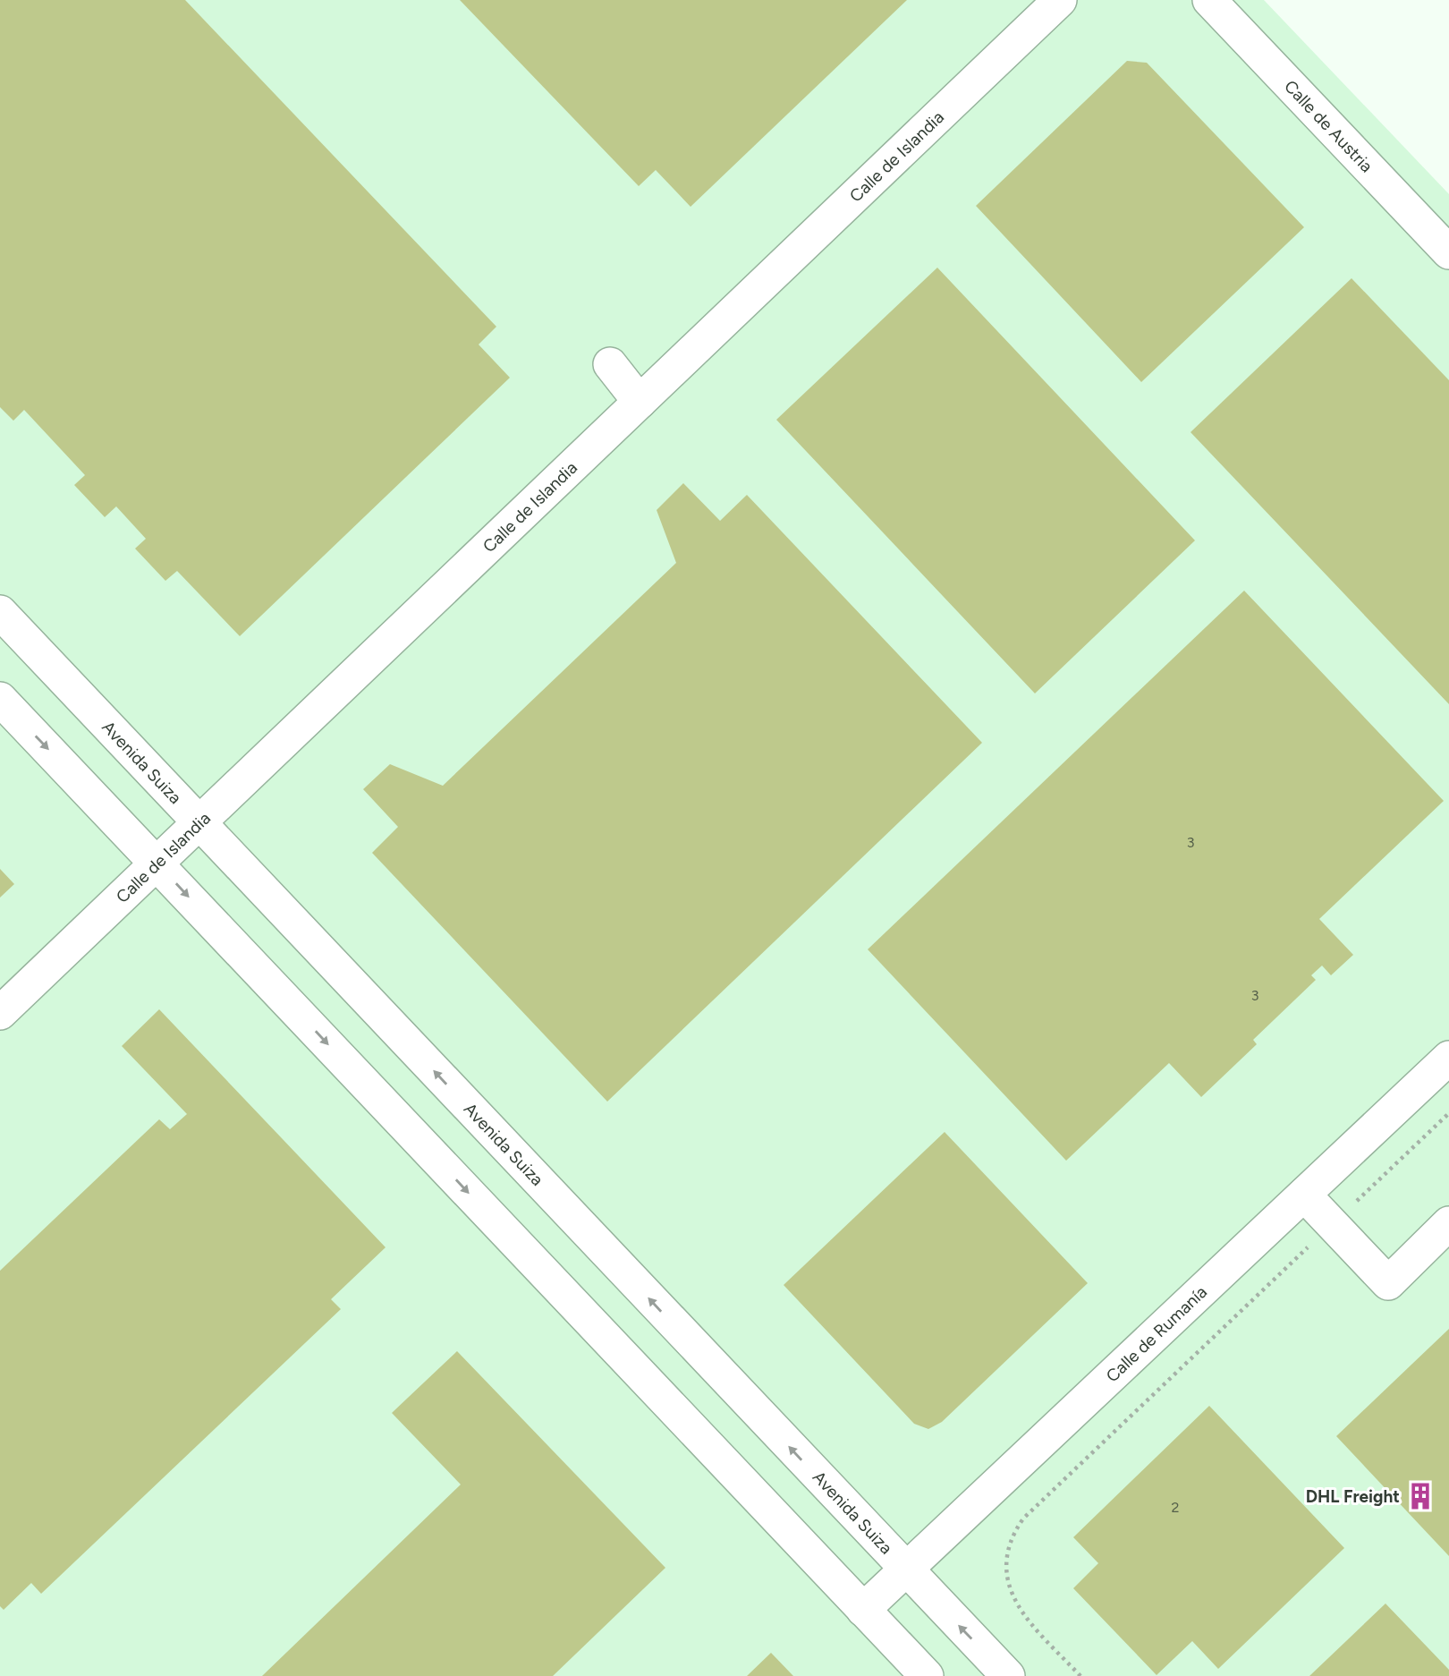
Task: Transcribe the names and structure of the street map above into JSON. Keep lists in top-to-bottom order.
{
  "streets": {
    "street": [
      "Calle de Austria",
      "Calle de Islandia",
      "Avenida Suiza",
      "Calle de Rumanía"
    ]
  },
  "crossings": [
    ["Calle de Islandia", "Avenida Suiza"],
    ["Avenida Suiza", "Calle de Rumanía"]
  ],
  "places": {
    "building": ["DHL Freight"]
  },
  "house_numbers": ["3", "3", "2"]
}
